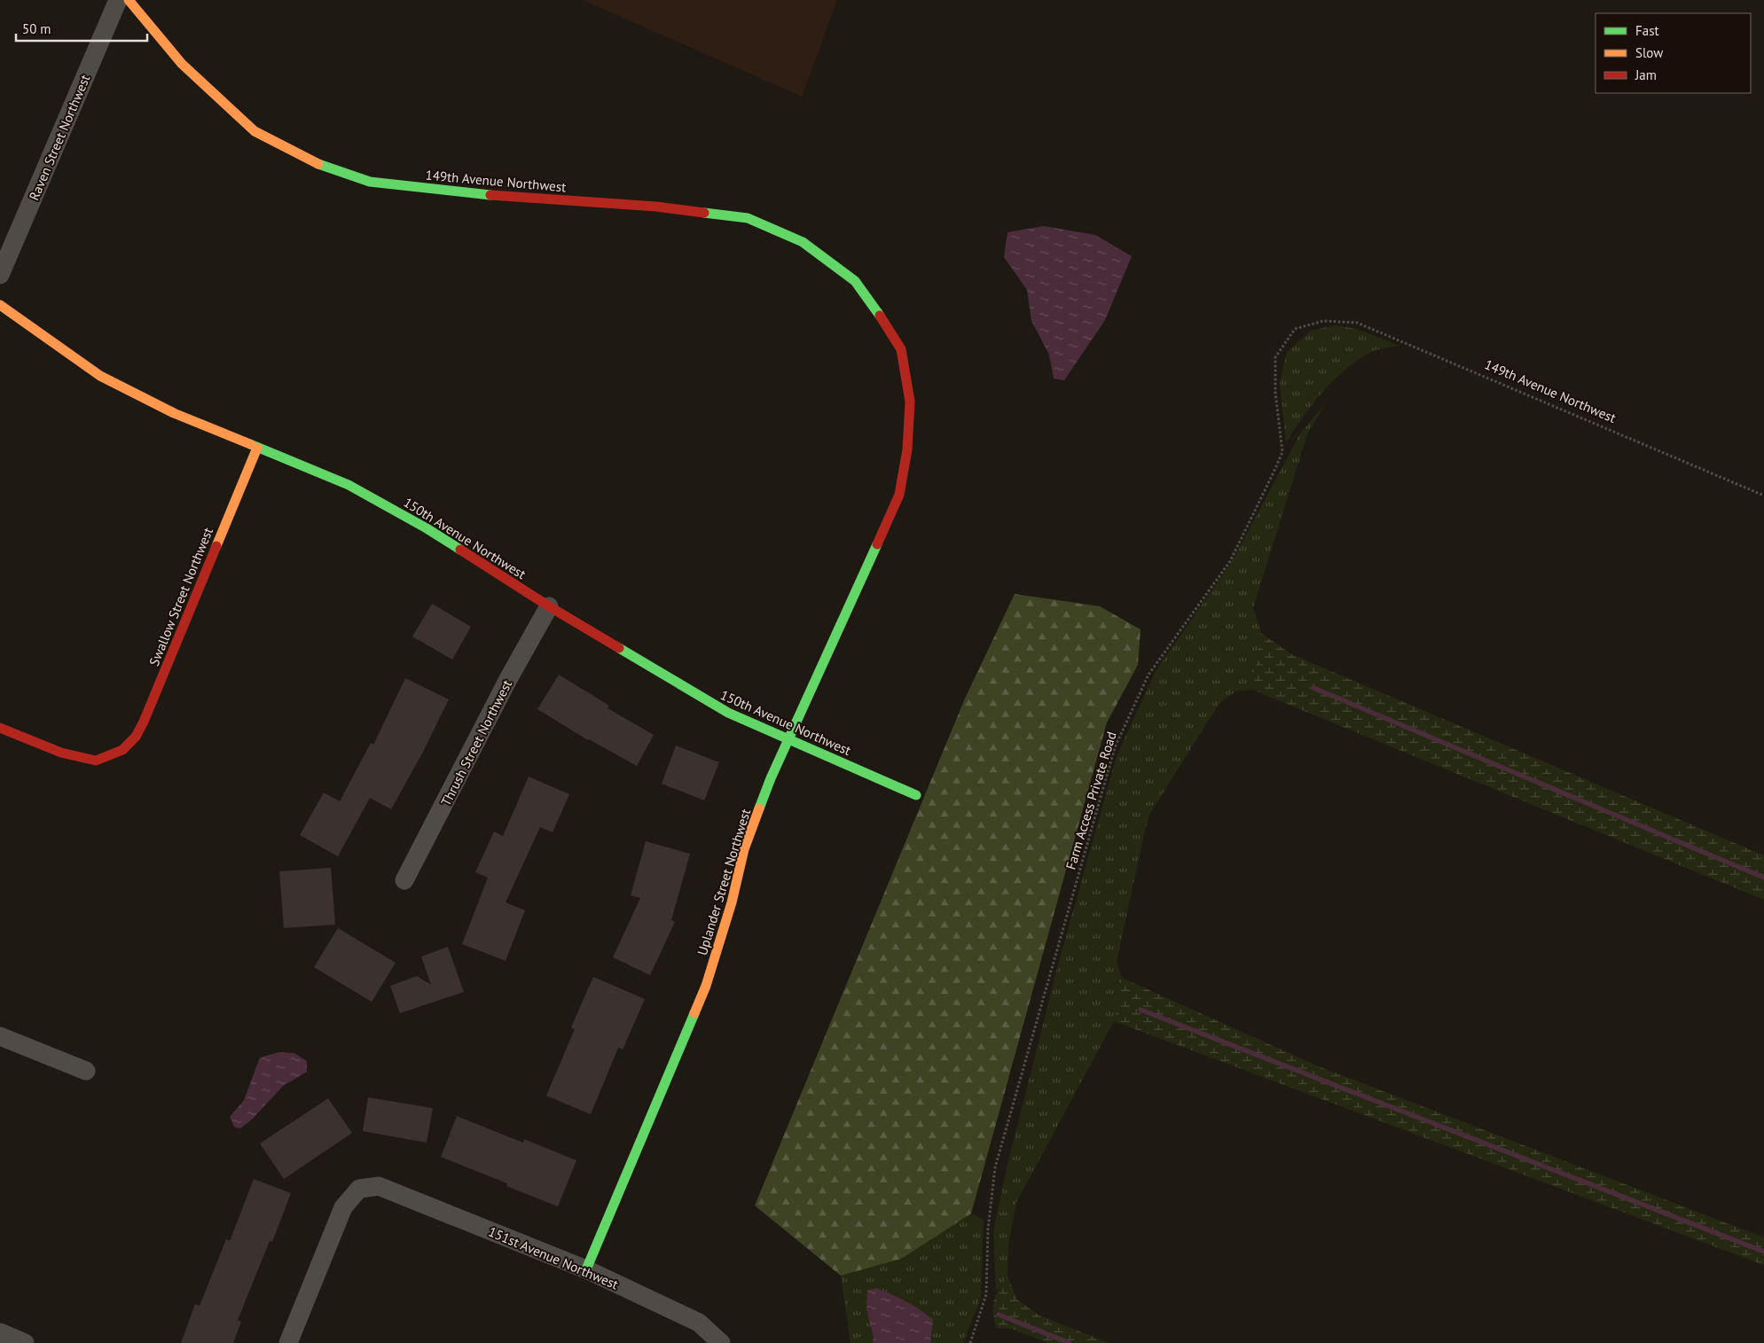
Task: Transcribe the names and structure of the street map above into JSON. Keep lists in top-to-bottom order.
{
  "streets": {
    "street": [
      "Raven Street Northwest",
      "149th Avenue Northwest",
      "150th Avenue Northwest",
      "Swallow Street Northwest",
      "Thrush Street Northwest",
      "Uplander Street Northwest",
      "151st Avenue Northwest"
    ],
    "path": ["Farm Access Private Road"]
  },
  "crossings": [
    ["149th Avenue Northwest", "Farm Access Private Road"],
    ["149th Avenue Northwest", "Uplander Street Northwest"],
    ["150th Avenue Northwest", "Swallow Street Northwest"],
    ["150th Avenue Northwest", "Thrush Street Northwest"],
    ["150th Avenue Northwest", "Uplander Street Northwest"],
    ["Uplander Street Northwest", "151st Avenue Northwest"]
  ],
  "legend": ["Fast", "Slow", "Jam"],
  "scale_bar": "50 m"
}
